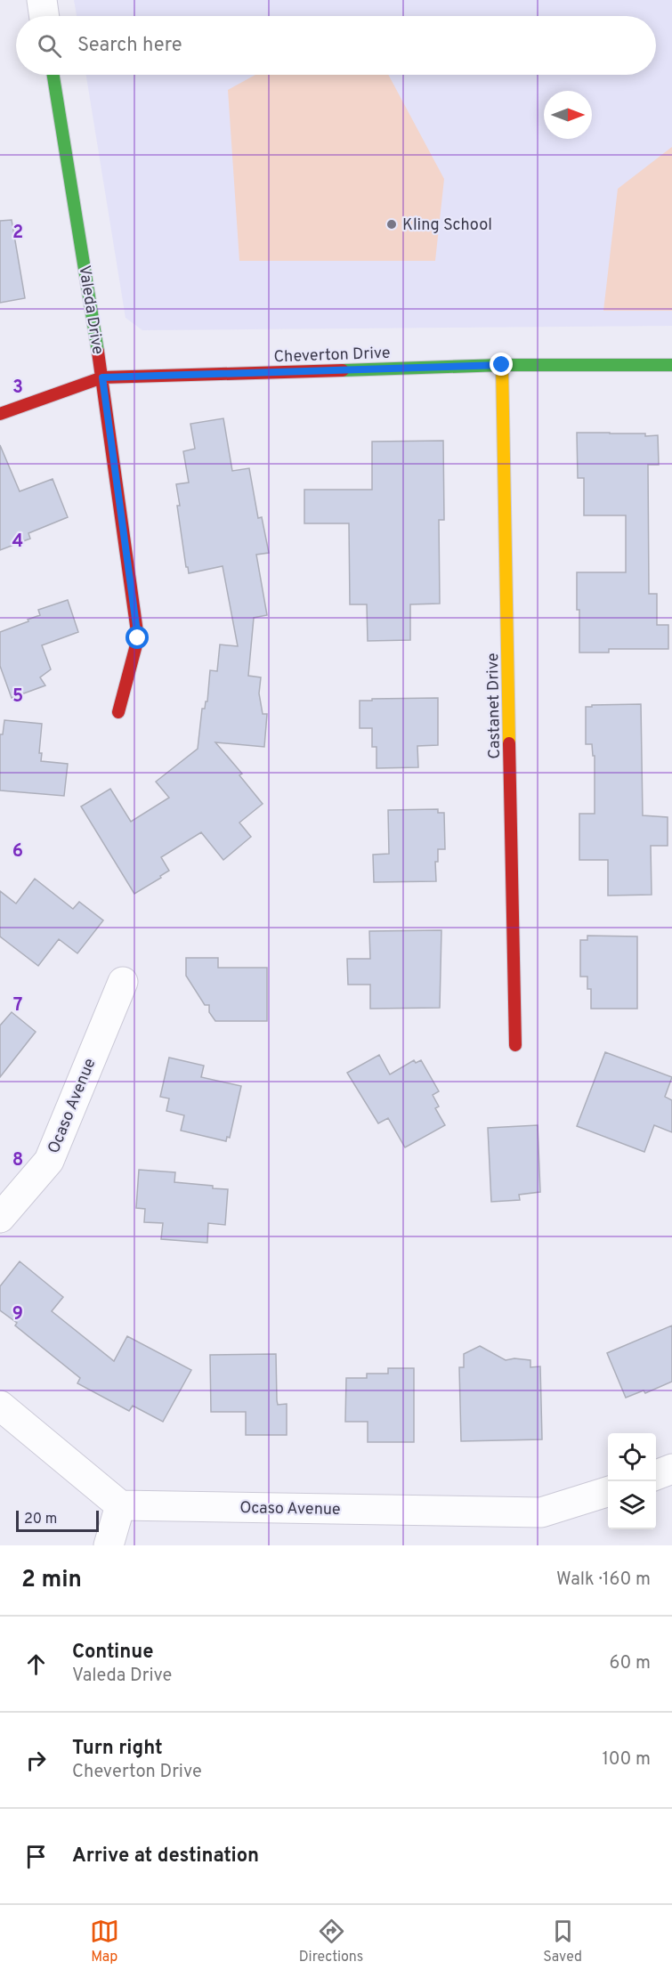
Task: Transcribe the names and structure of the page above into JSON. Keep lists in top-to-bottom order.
{
  "streets": {
    "street": [
      "Valeda Drive",
      "Cheverton Drive",
      "Castanet Drive",
      "Ocaso Avenue"
    ]
  },
  "crossings": [
    ["Valeda Drive", "Cheverton Drive"],
    ["Cheverton Drive", "Castanet Drive"]
  ],
  "places": ["Kling School"],
  "scale_bar": "20 m",
  "north": "right",
  "page": {
    "search": "Search here",
    "scale": "20 m",
    "heading": ["2 min", "Walk · 160 m"],
    "list": [
      ["Continue", "Valeda Drive", "60 m"],
      ["Turn right", "Cheverton Drive", "100 m"],
      "Arrive at destination"
    ],
    "nav": ["Map", "Directions", "Saved"]
  },
  "grid": {
    "rows": [
      "2",
      "3",
      "4",
      "5",
      "6",
      "7",
      "8",
      "9"
    ]
  }
}
